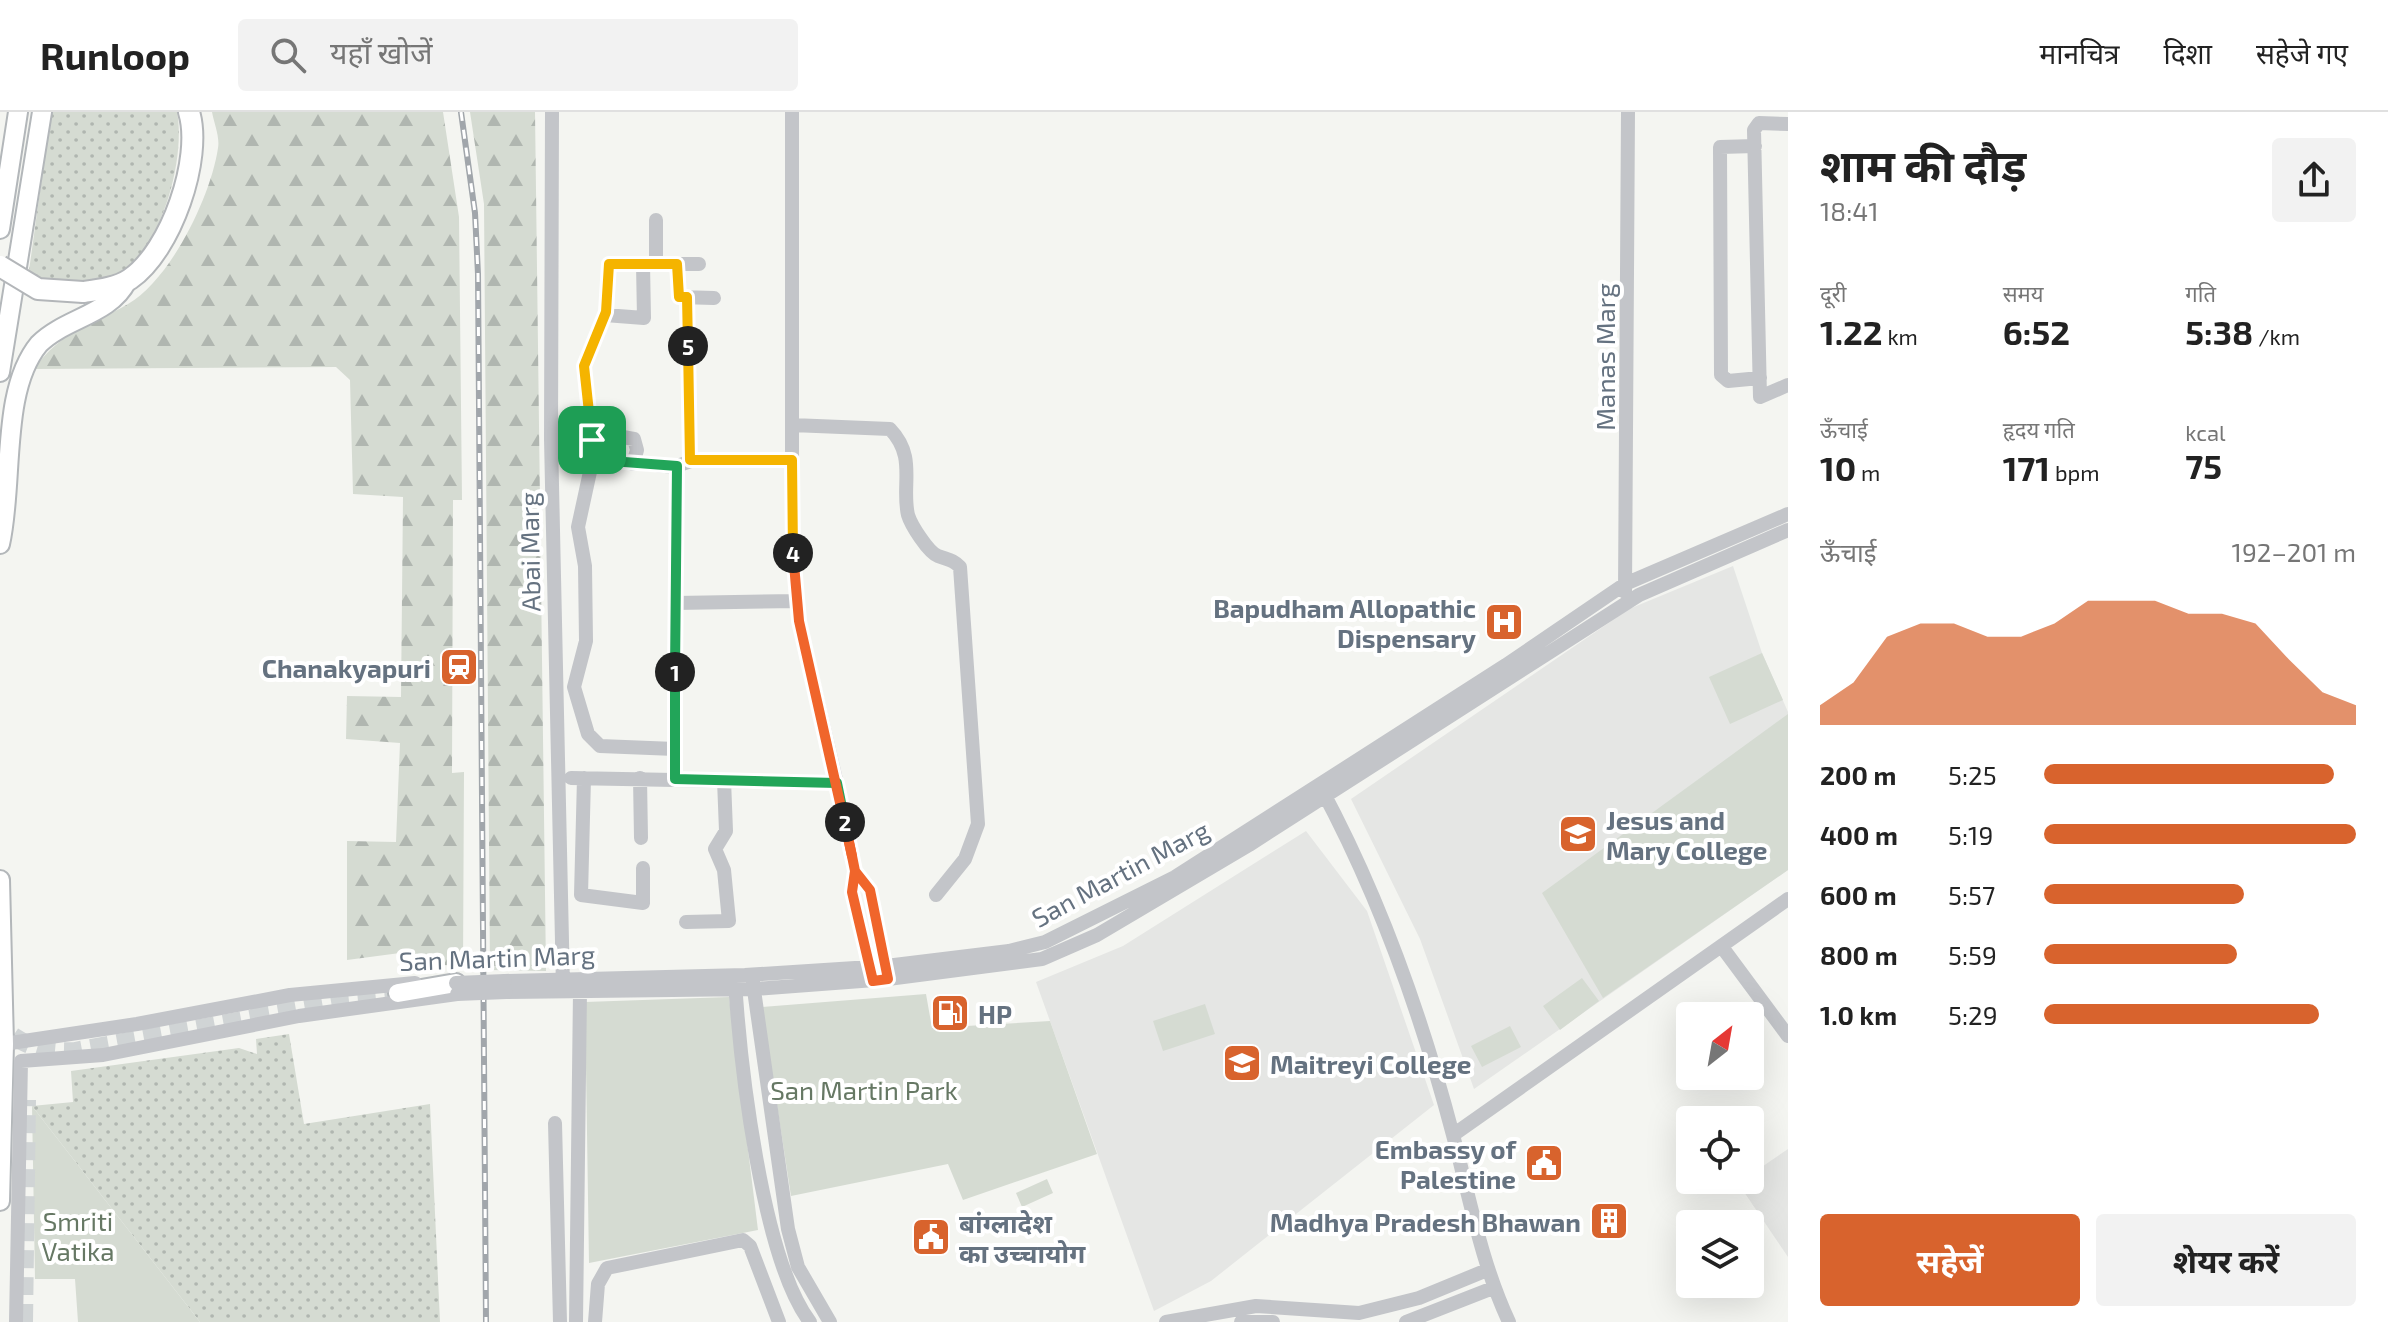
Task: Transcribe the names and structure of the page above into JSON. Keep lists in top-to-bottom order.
{
  "streets": {
    "street": ["Manas Marg", "Abai Marg", "San Martin Marg"]
  },
  "crossings": [
    ["Manas Marg", "San Martin Marg"],
    ["Abai Marg", "San Martin Marg"]
  ],
  "parks": ["San Martin Park", "Smriti Vatika"],
  "places": {
    "hospital": ["Bapudham Allopathic Dispensary"],
    "station": ["Chanakyapuri"],
    "school or university": ["Jesus and Mary College", "Maitreyi College"],
    "fuel station": ["HP"],
    "public building": ["Embassy of Palestine", "बांग्लादेश का उच्चायोग"],
    "building": ["Madhya Pradesh Bhawan"]
  },
  "north": "top right",
  "page": {
    "header": "Runloop",
    "search": "यहाँ खोजें",
    "nav": ["मानचित्र", "दिशा", "सहेजे गए"],
    "heading": ["शाम की दौड़", "18:41"],
    "stats": [
      ["दूरी", "1.22 km"],
      ["समय", "6:52"],
      ["गति", "5:38 /km"],
      ["ऊँचाई", "10 m"],
      ["हृदय गति", "171 bpm"],
      ["kcal", "75"]
    ],
    "pins": [
      "5",
      "4",
      "1",
      "2"
    ],
    "chart": ["ऊँचाई", "192–201 m"],
    "list": [
      {
        "name": "200 m",
        "note": "5:25"
      },
      {
        "name": "400 m",
        "note": "5:19"
      },
      {
        "name": "600 m",
        "note": "5:57"
      },
      {
        "name": "800 m",
        "note": "5:59"
      },
      {
        "name": "1.0 km",
        "note": "5:29"
      }
    ],
    "buttons": ["सहेजें", "शेयर करें"]
  }
}
